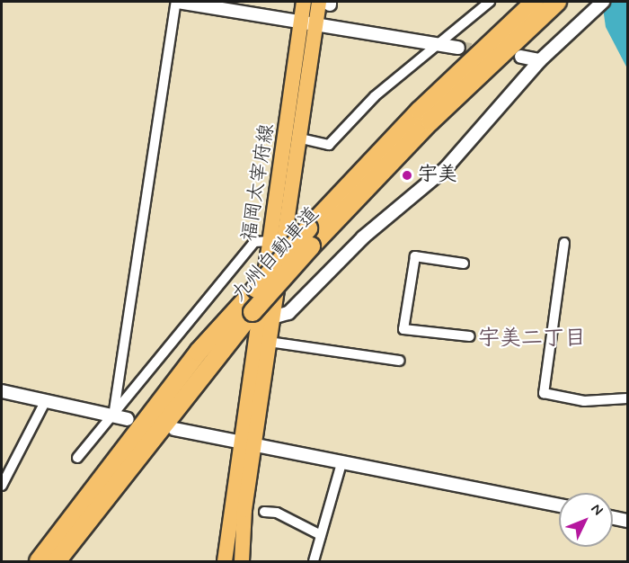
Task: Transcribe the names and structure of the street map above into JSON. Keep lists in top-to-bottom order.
{
  "streets": {
    "highway": ["九州自動車道"],
    "main road": ["福岡太宰府線"]
  },
  "districts": ["宇美二丁目"],
  "places": ["宇美"],
  "north": "top right"
}
